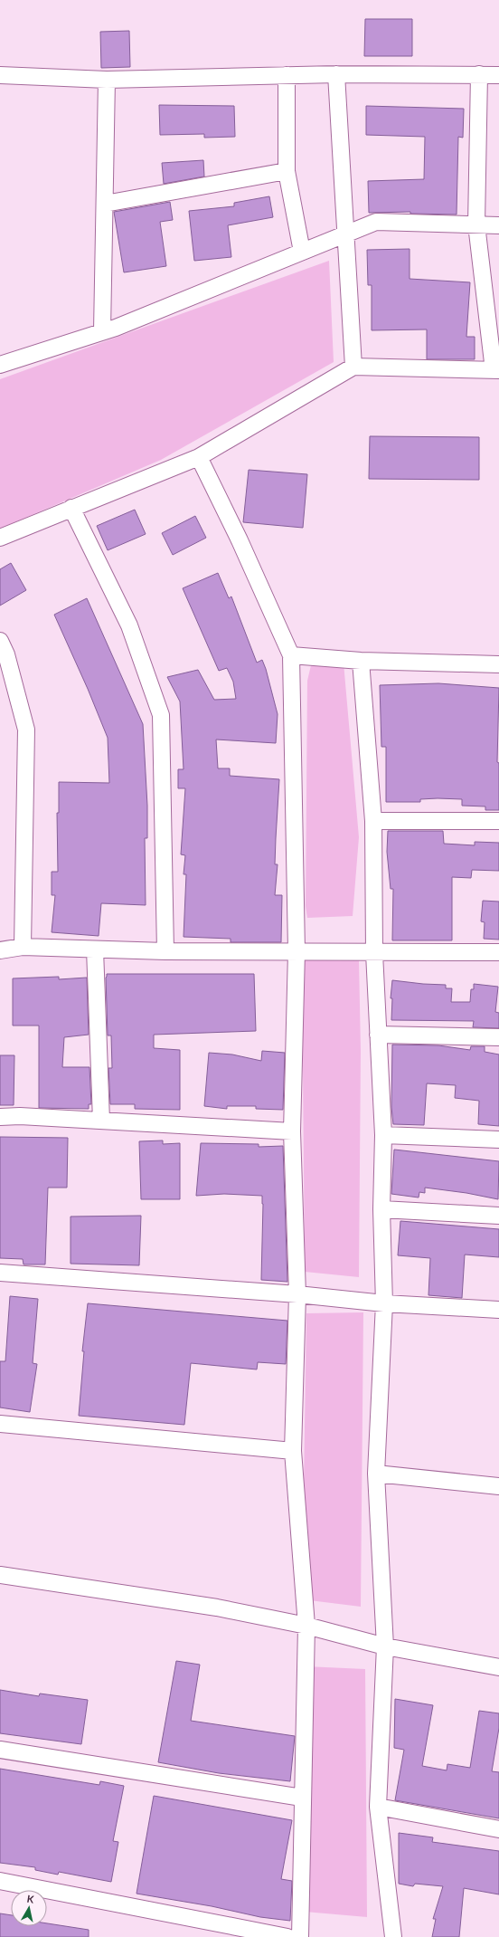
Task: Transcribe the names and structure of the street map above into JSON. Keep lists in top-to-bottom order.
{
  "north": "top"
}
